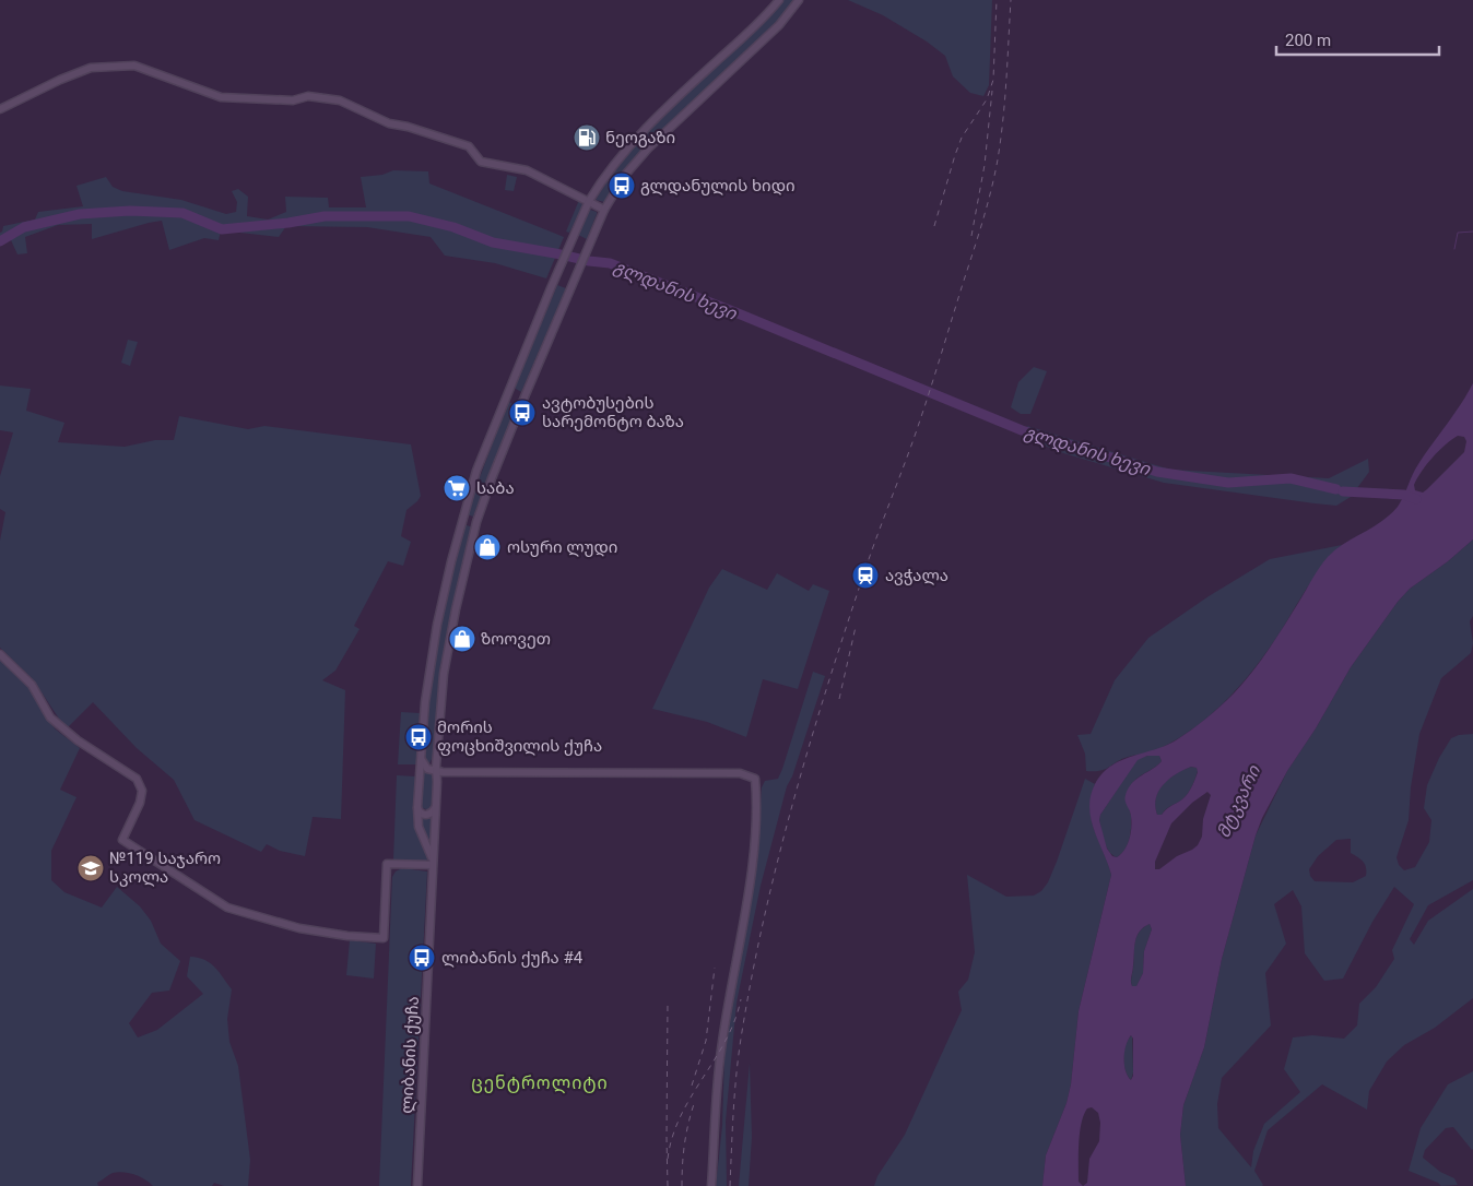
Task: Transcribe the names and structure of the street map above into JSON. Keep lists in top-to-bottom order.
{
  "streets": {
    "main road": ["ლიბანის ქუჩა"]
  },
  "districts": ["ცენტროლიტი"],
  "water": ["გლდანის ხევი", "მტკვარი"],
  "places": {
    "fuel station": ["ნეოგაზი"],
    "bus stop": [
      "გლდანულის ხიდი",
      "ავტობუსების სარემონტო ბაზა",
      "მორის ფოცხიშვილის ქუჩა",
      "ლიბანის ქუჩა #4"
    ],
    "supermarket": ["საბა"],
    "shop": ["ოსური ლუდი", "ზოოვეთ"],
    "station": ["ავჭალა"],
    "school or university": ["№119 საჯარო სკოლა"]
  },
  "scale_bar": "200 m"
}
